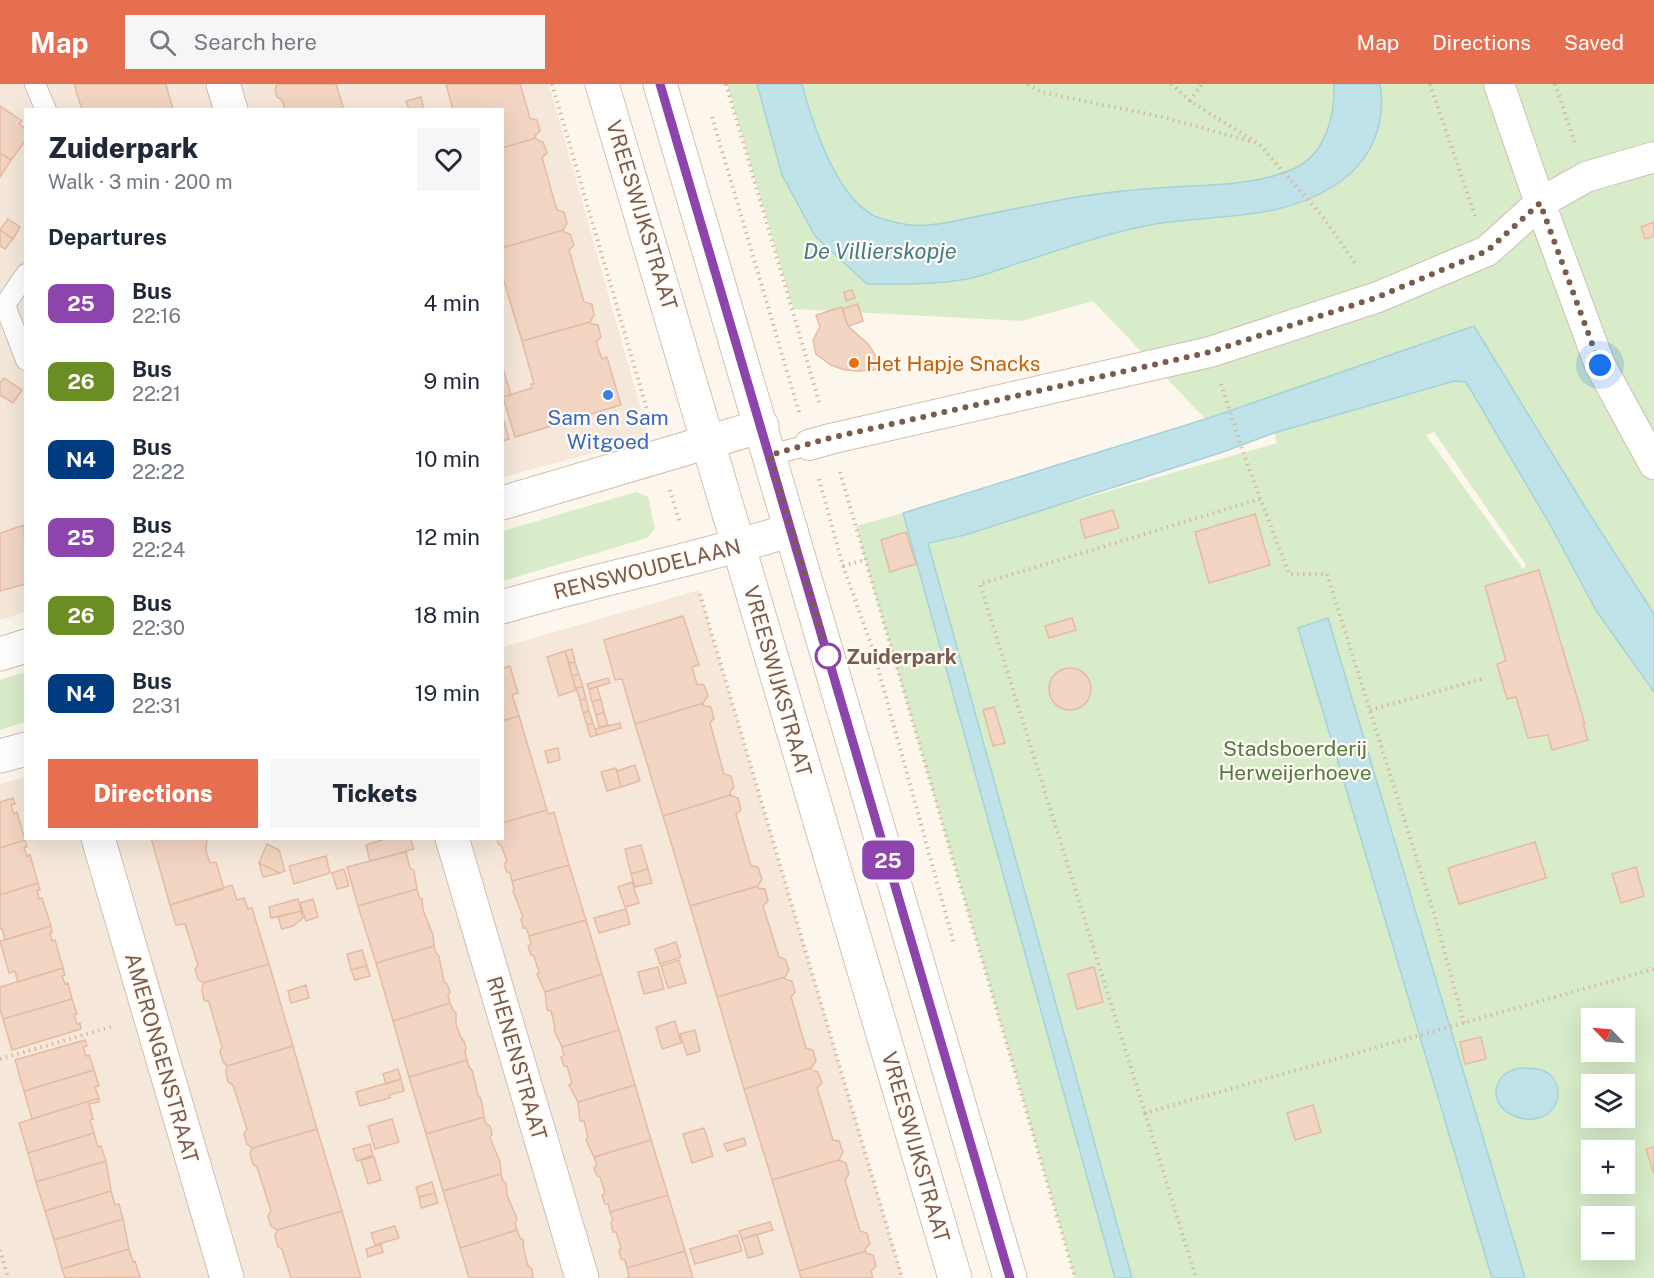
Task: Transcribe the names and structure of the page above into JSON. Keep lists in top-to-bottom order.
{
  "streets": {
    "main road": [
      "VREESWIJKSTRAAT",
      "RENSWOUDELAAN",
      "AMERONGENSTRAAT",
      "RHENENSTRAAT"
    ]
  },
  "crossings": [
    ["VREESWIJKSTRAAT", "RENSWOUDELAAN"]
  ],
  "water": ["De Villierskopje"],
  "parks": ["Stadsboerderij Herweijerhoeve"],
  "places": ["Het Hapje Snacks", "Sam en Sam Witgoed", "Zuiderpark"],
  "lines": ["bus line 25"],
  "north": "top left",
  "page": {
    "header": "Map",
    "search": "Search here",
    "nav": ["Map", "Directions", "Saved"],
    "on_map": "25",
    "heading": [
      ["Zuiderpark", "Walk · 3 min · 200 m"],
      "Departures"
    ],
    "list": [
      {
        "mark": "25",
        "name": "Bus",
        "note": "22:16",
        "value": "4 min"
      },
      {
        "mark": "26",
        "name": "Bus",
        "note": "22:21",
        "value": "9 min"
      },
      {
        "mark": "N4",
        "name": "Bus",
        "note": "22:22",
        "value": "10 min"
      },
      {
        "mark": "25",
        "name": "Bus",
        "note": "22:24",
        "value": "12 min"
      },
      {
        "mark": "26",
        "name": "Bus",
        "note": "22:30",
        "value": "18 min"
      },
      {
        "mark": "N4",
        "name": "Bus",
        "note": "22:31",
        "value": "19 min"
      }
    ],
    "buttons": ["Directions", "Tickets"],
    "map_buttons": ["+", "−"]
  }
}
